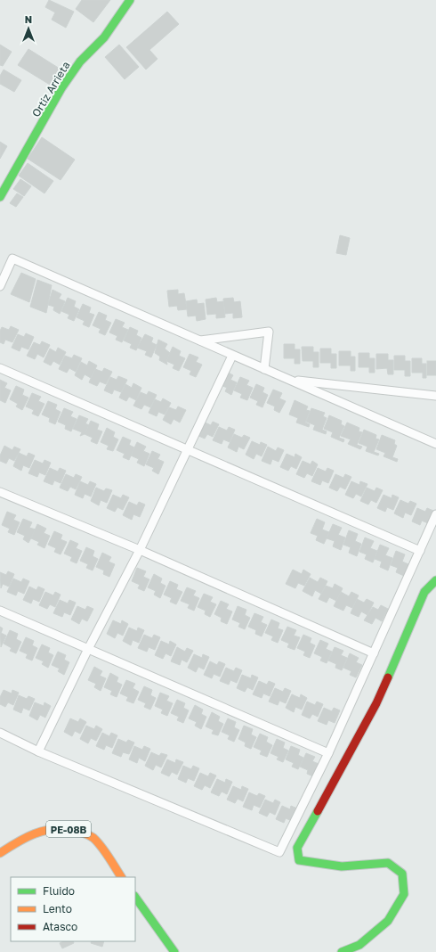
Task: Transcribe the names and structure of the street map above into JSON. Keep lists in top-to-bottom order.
{
  "streets": {
    "main road": ["Ortiz Arrieta", "PE-08B"]
  },
  "legend": ["Fluido", "Lento", "Atasco"],
  "north": "top"
}
